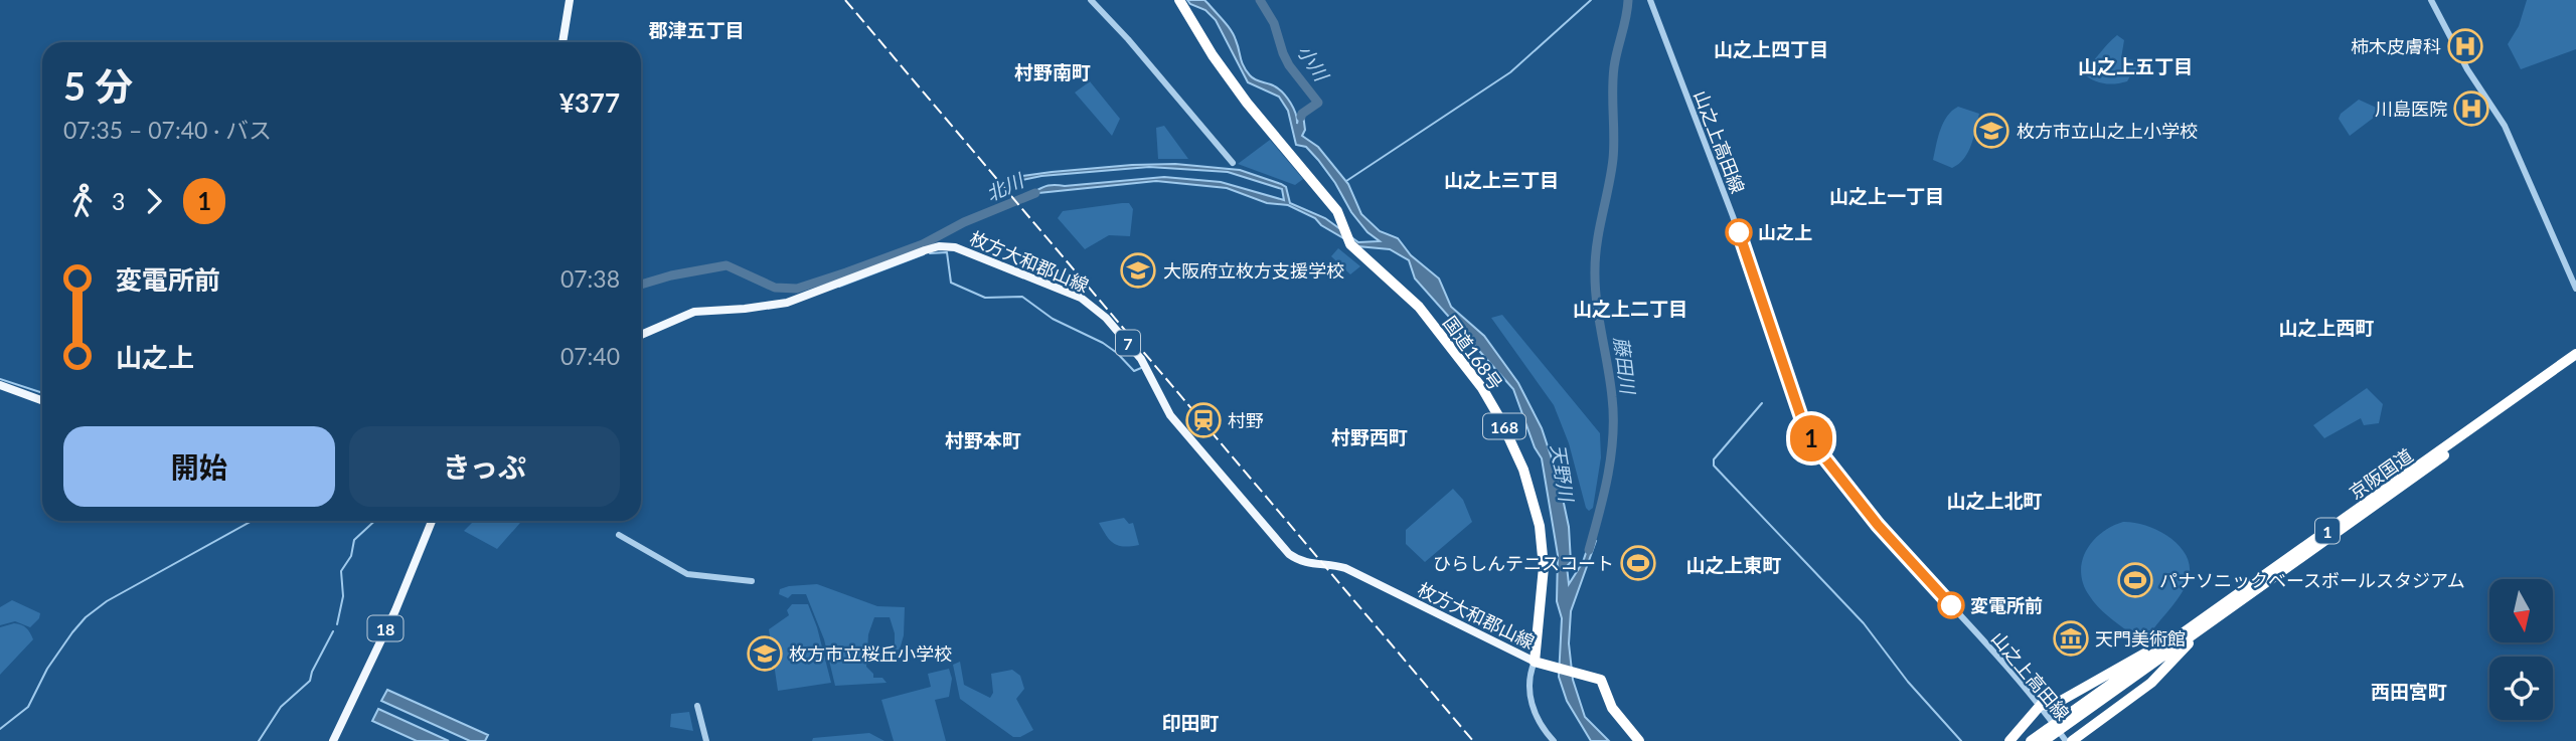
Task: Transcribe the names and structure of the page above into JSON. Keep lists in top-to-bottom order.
{
  "streets": {
    "highway": [
      "国道168号",
      "168",
      "京阪国道",
      "1"
    ],
    "main road": ["枚方大和郡山線", "7", "18"],
    "street": ["山之上高田線"]
  },
  "crossings": [
    ["山之上高田線", "1"],
    ["枚方大和郡山線", "国道168号"],
    ["京阪国道", "1"]
  ],
  "districts": [
    "郡津五丁目",
    "山之上四丁目",
    "山之上五丁目",
    "村野南町",
    "山之上三丁目",
    "山之上一丁目",
    "山之上二丁目",
    "山之上西町",
    "村野西町",
    "村野本町",
    "山之上北町",
    "山之上東町",
    "西田宮町",
    "印田町"
  ],
  "water": [
    "小川",
    "北川",
    "藤田川",
    "天野川"
  ],
  "places": {
    "hospital": ["柿木皮膚科", "川島医院"],
    "school or university": ["枚方市立山之上小学校", "大阪府立枚方支援学校", "枚方市立桜丘小学校"],
    "other": ["山之上", "変電所前"],
    "station": ["村野"],
    "sports": ["ひらしんテニスコート", "パナソニックベースボールスタジアム"],
    "museum": ["天門美術館"]
  },
  "lines": ["bus line 1"],
  "north": "bottom",
  "page": {
    "on_map": "1",
    "heading": ["5 分", "07:35 – 07:40 · バス", "¥377"],
    "legs": ["3", "1"],
    "list": [
      {
        "name": "変電所前",
        "value": "07:38"
      },
      {
        "name": "山之上",
        "value": "07:40"
      }
    ],
    "buttons": ["開始", "きっぷ"]
  }
}
